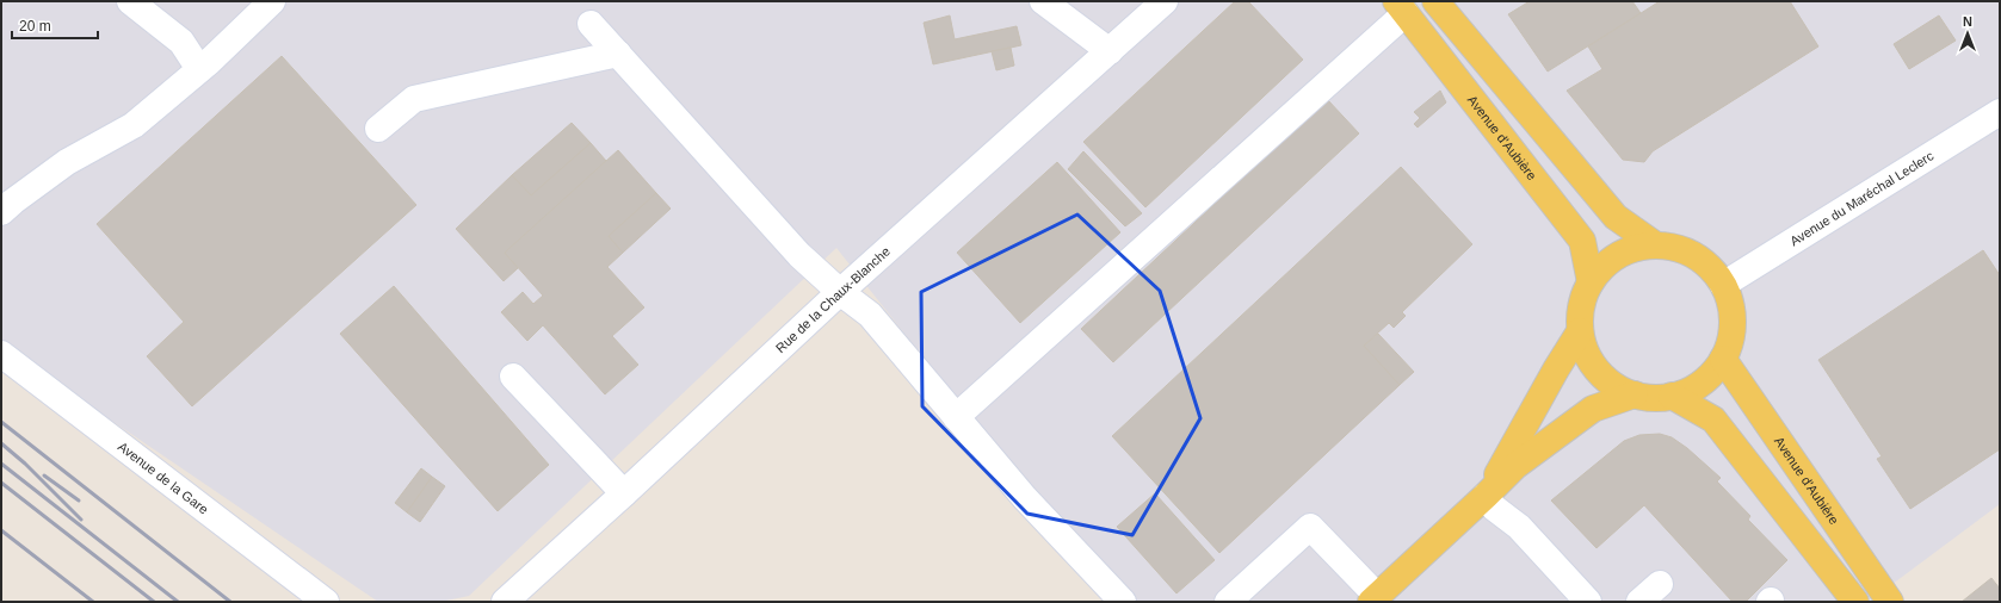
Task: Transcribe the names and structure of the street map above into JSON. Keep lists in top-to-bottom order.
{
  "streets": {
    "main road": ["Avenue d'Aubière"],
    "street": ["Avenue du Maréchal Leclerc", "Rue de la Chaux-Blanche", "Avenue de la Gare"]
  },
  "crossings": [
    ["Avenue d'Aubière", "Avenue du Maréchal Leclerc"]
  ],
  "scale_bar": "20 m",
  "north": "top"
}
